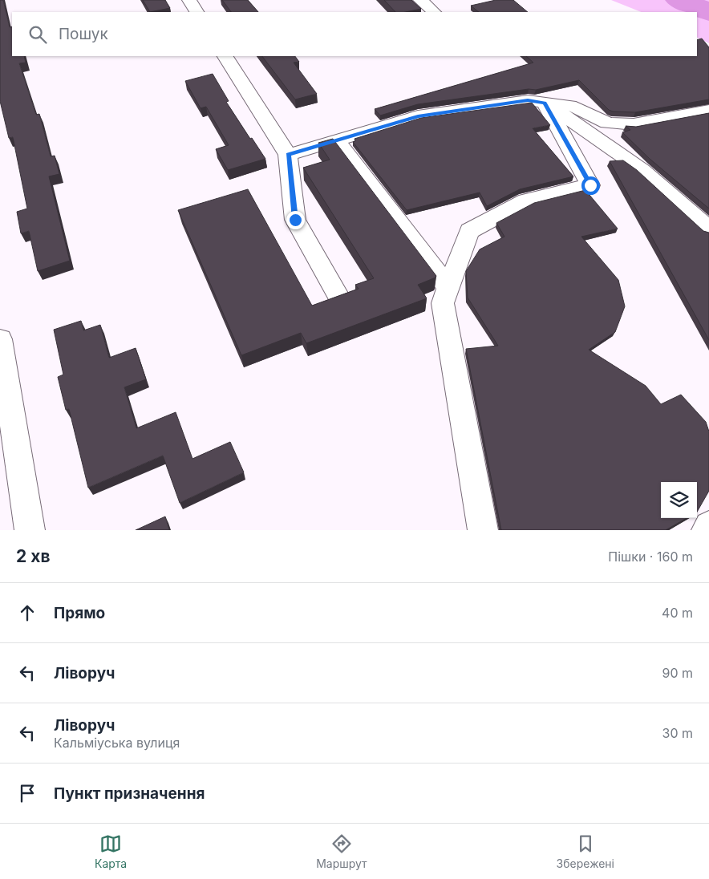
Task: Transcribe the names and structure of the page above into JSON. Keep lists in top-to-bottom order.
{
  "page": {
    "search": "Пошук",
    "heading": ["2 хв", "Пішки · 160 m"],
    "list": [
      ["Прямо", "40 m"],
      ["Ліворуч", "90 m"],
      ["Ліворуч", "Кальміуська вулиця", "30 m"],
      "Пункт призначення"
    ],
    "nav": ["Карта", "Маршрут", "Збережені"]
  }
}
